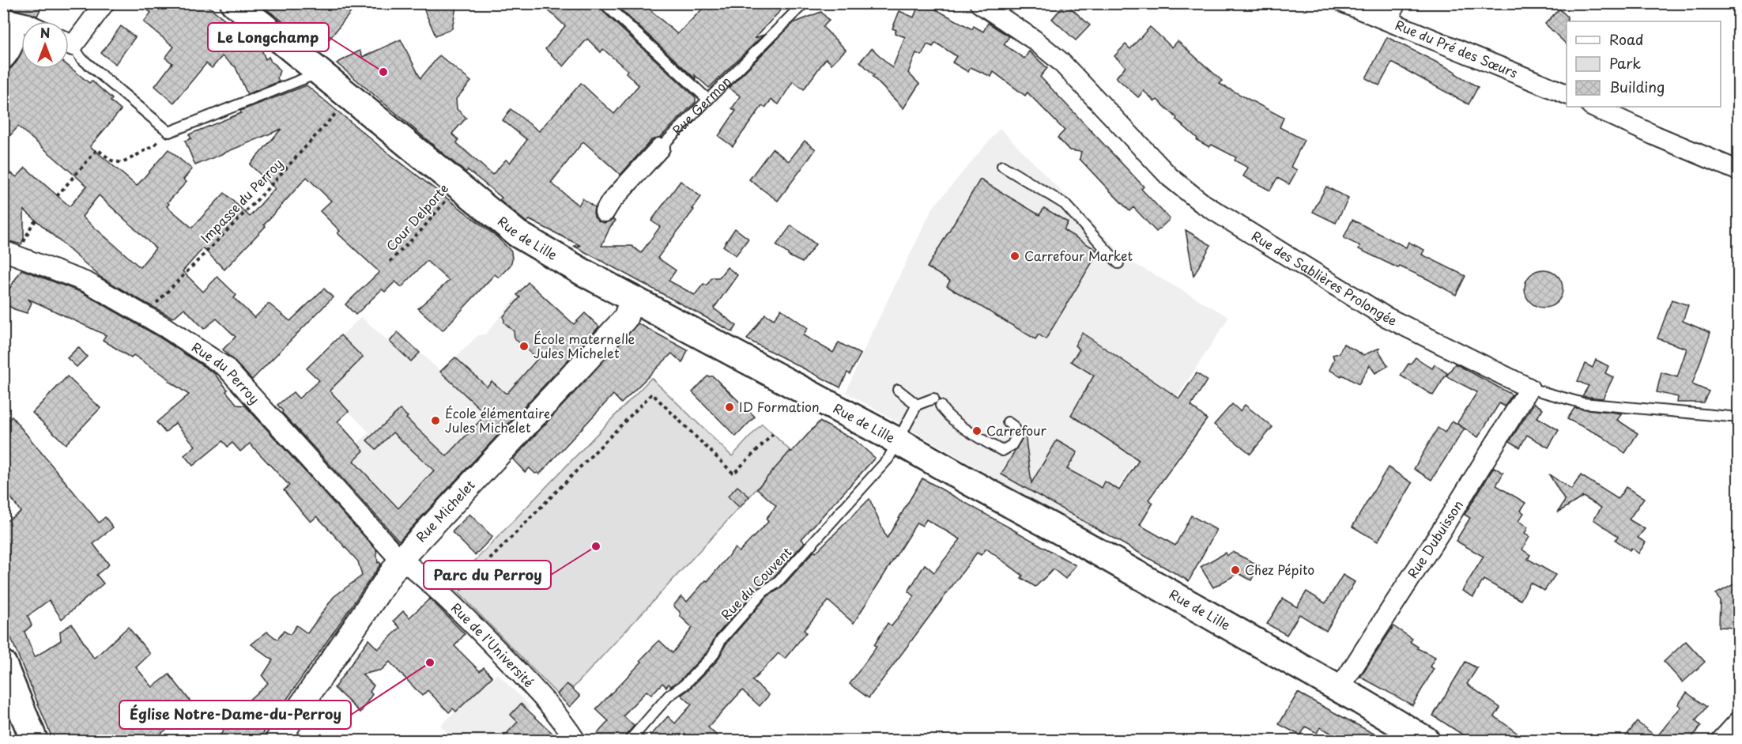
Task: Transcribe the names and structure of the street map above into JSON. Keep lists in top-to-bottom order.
{
  "streets": {
    "main road": ["Rue de Lille"],
    "street": [
      "Rue du Pré des Sœurs",
      "Rue Germon",
      "Rue des Sablières Prolongée",
      "Rue du Perroy",
      "Rue Michelet",
      "Rue Dubuisson",
      "Rue de l'Université"
    ],
    "lane": ["Rue du Couvent"],
    "path": ["Impasse du Perroy", "Cour Delporte"]
  },
  "crossings": [
    ["Impasse du Perroy", "Rue de Lille"],
    ["Impasse du Perroy", "Rue du Perroy"],
    ["Cour Delporte", "Rue de Lille"],
    ["Rue de Lille", "Rue Michelet"],
    ["Rue de Lille", "Rue Dubuisson"],
    ["Rue de Lille", "Rue du Couvent"],
    ["Rue des Sablières Prolongée", "Rue Dubuisson"],
    ["Rue du Perroy", "Rue Michelet"],
    ["Rue du Perroy", "Rue de l'Université"],
    ["Rue Michelet", "Rue de l'Université"]
  ],
  "places": [
    "Le Longchamp",
    "Carrefour Market",
    "École maternelle Jules Michelet",
    "ID Formation",
    "École élémentaire Jules Michelet",
    "Carrefour",
    "Parc du Perroy",
    "Chez Pépito",
    "Église Notre-Dame-du-Perroy"
  ],
  "legend": ["Road", "Park", "Building"],
  "north": "top"
}
